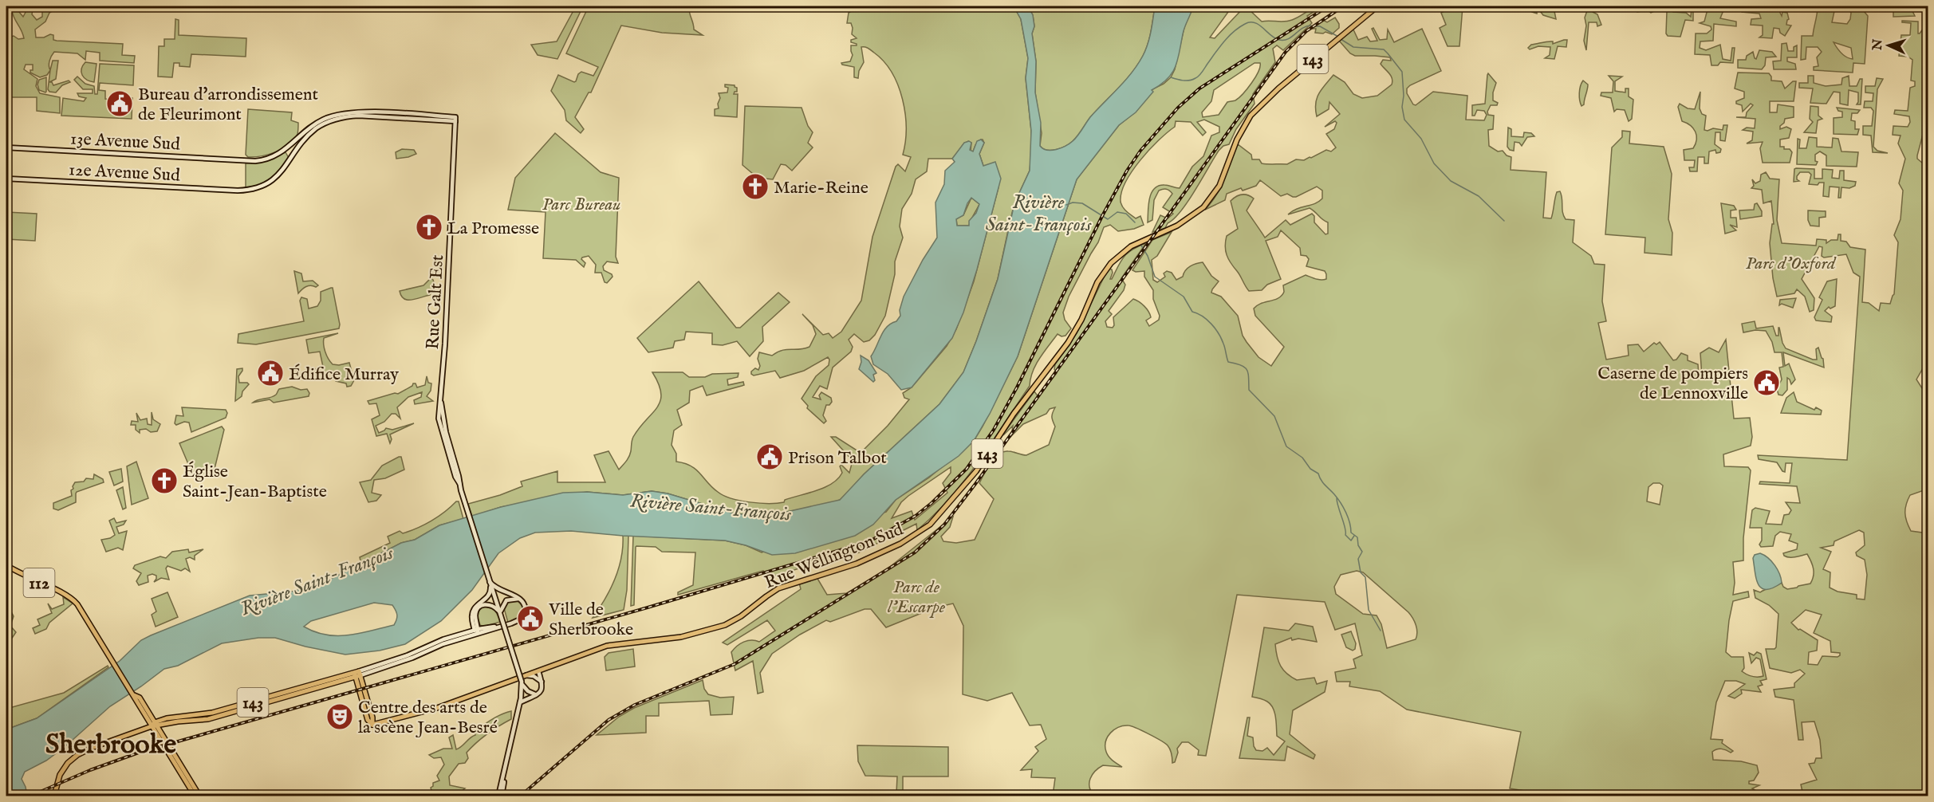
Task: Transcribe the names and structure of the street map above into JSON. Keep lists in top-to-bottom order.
{
  "streets": {
    "main road": [
      "143",
      "13e Avenue Sud",
      "12e Avenue Sud",
      "Rue Galt Est",
      "Rue Wellington Sud",
      "112"
    ]
  },
  "crossings": [
    ["143", "Rue Wellington Sud"],
    ["143", "112"],
    ["13e Avenue Sud", "12e Avenue Sud"],
    ["13e Avenue Sud", "Rue Galt Est"],
    ["12e Avenue Sud", "Rue Galt Est"]
  ],
  "districts": ["Sherbrooke"],
  "water": ["Rivière Saint-François"],
  "parks": ["Parc Bureau", "Parc d'Oxford", "Parc de l'Escarpe"],
  "places": {
    "public building": [
      "Bureau d'arrondissement de Fleurimont",
      "Édifice Murray",
      "Caserne de pompiers de Lennoxville",
      "Prison Talbot",
      "Ville de Sherbrooke"
    ],
    "church": ["Marie-Reine", "La Promesse", "Église Saint-Jean-Baptiste"],
    "theatre": ["Centre des arts de la scène Jean-Besré"]
  },
  "north": "left"
}
